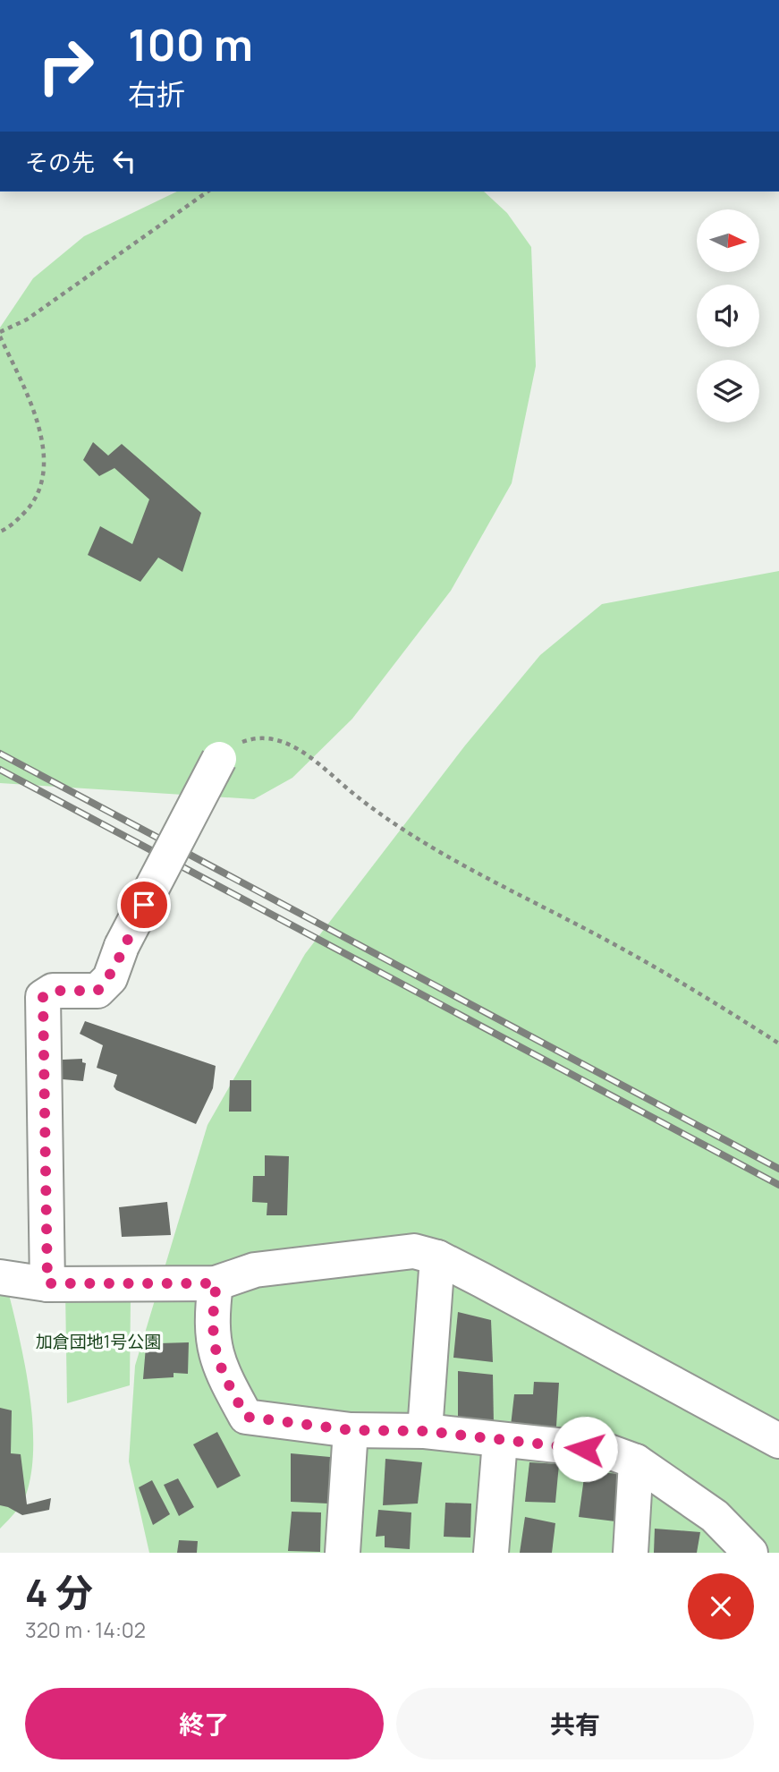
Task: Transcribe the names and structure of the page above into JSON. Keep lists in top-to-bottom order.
{
  "parks": ["加倉団地1号公園"],
  "north": "right",
  "page": {
    "turn": ["100 m", "右折"],
    "then": "その先",
    "heading": ["4 分", "320 m · 14:02"],
    "buttons": ["終了", "共有"]
  }
}
